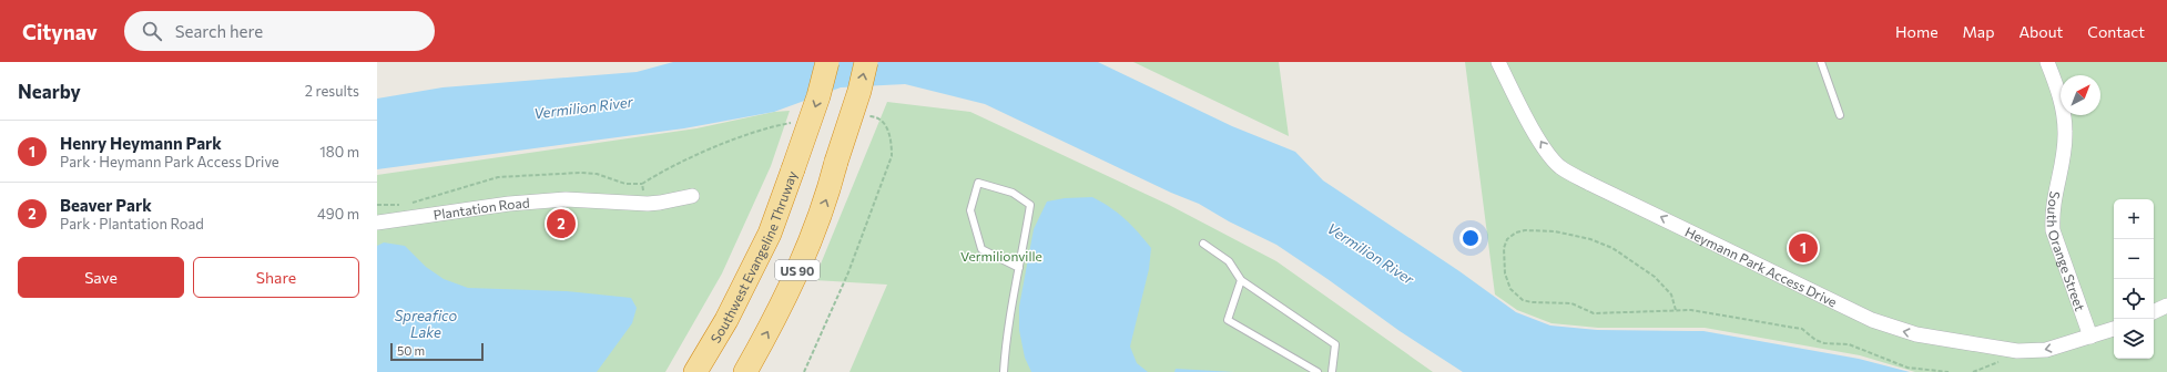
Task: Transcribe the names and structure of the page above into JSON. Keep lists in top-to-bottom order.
{
  "streets": {
    "highway": ["Southwest Evangeline Thruway", "US 90"],
    "street": ["Plantation Road", "South Orange Street", "Heymann Park Access Drive"]
  },
  "crossings": [
    ["South Orange Street", "Heymann Park Access Drive"]
  ],
  "one_way": ["Heymann Park Access Drive"],
  "water": ["Vermilion River", "Spreafico Lake"],
  "parks": ["Vermilionville"],
  "scale_bar": "50 m",
  "north": "top right",
  "page": {
    "header": "Citynav",
    "search": "Search here",
    "nav": [
      "Home",
      "Map",
      "About",
      "Contact"
    ],
    "heading": ["Nearby", "2 results"],
    "list": [
      {
        "mark": "1",
        "name": "Henry Heymann Park",
        "note": "Park · Heymann Park Access Drive",
        "value": "180 m"
      },
      {
        "mark": "2",
        "name": "Beaver Park",
        "note": "Park · Plantation Road",
        "value": "490 m"
      }
    ],
    "map_buttons": ["+", "−"],
    "pins": ["2", "1"],
    "buttons": ["Save", "Share"],
    "scale": "50 m"
  }
}
